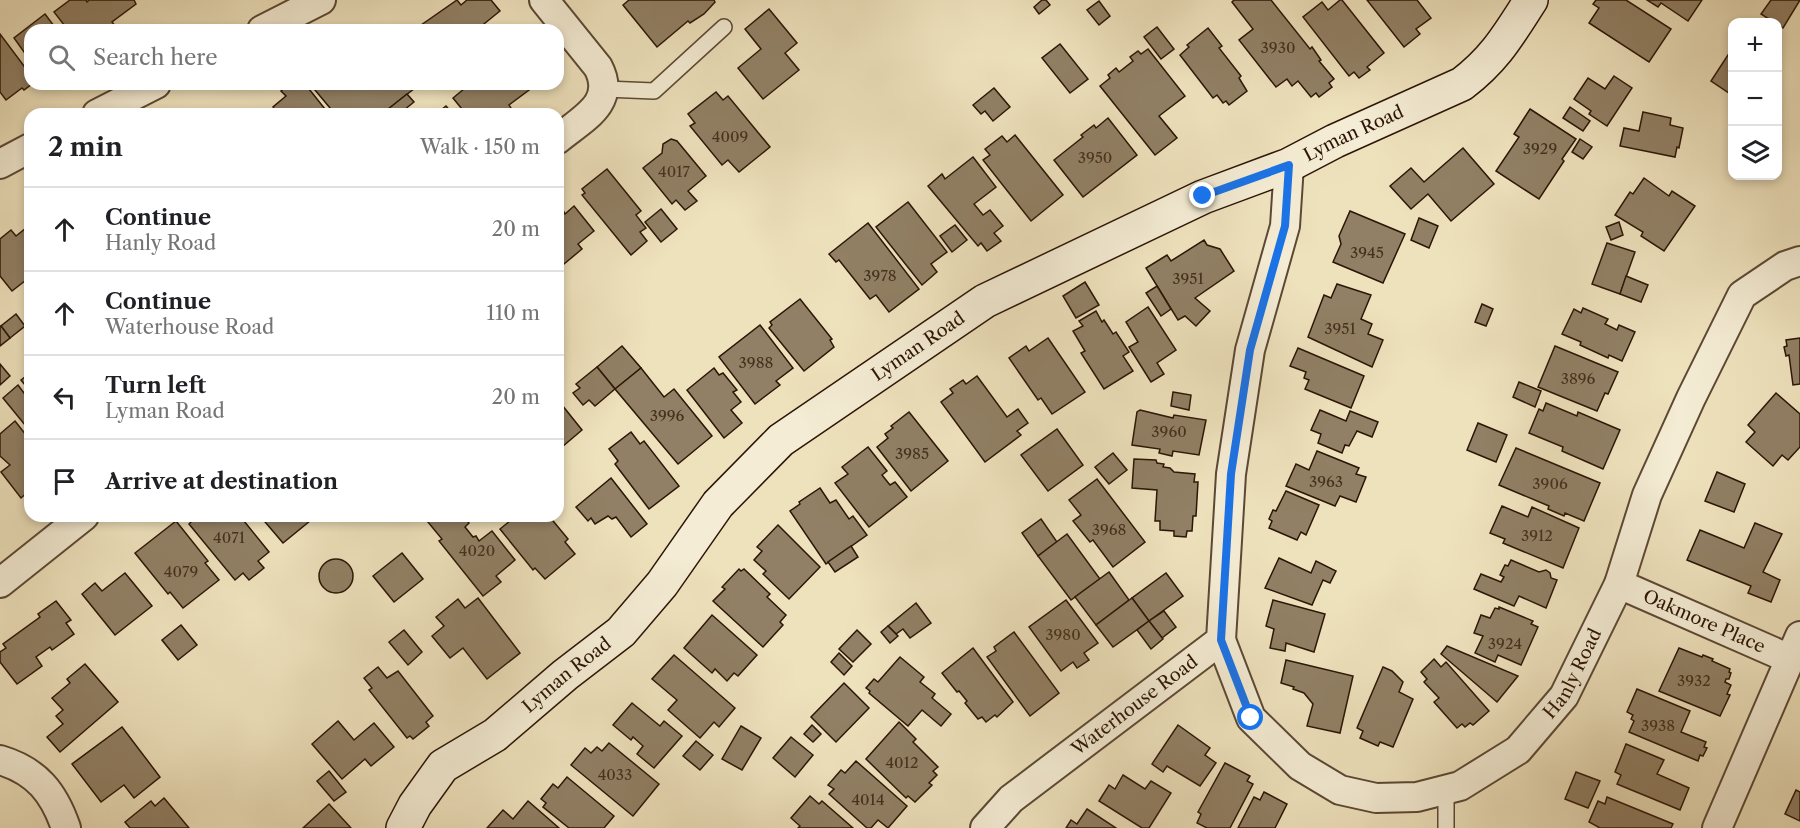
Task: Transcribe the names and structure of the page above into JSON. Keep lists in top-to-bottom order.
{
  "streets": {
    "street": [
      "Lyman Road",
      "Oakmore Place",
      "Hanly Road",
      "Waterhouse Road"
    ]
  },
  "crossings": [
    ["Oakmore Place", "Hanly Road"],
    ["Hanly Road", "Waterhouse Road"]
  ],
  "house_numbers": [
    "3930",
    "4009",
    "3929",
    "3950",
    "4017",
    "3945",
    "3978",
    "3951",
    "3951",
    "3988",
    "3896",
    "3996",
    "3960",
    "3985",
    "3963",
    "3906",
    "3968",
    "3912",
    "4071",
    "4020",
    "4079",
    "3980",
    "3924",
    "3932",
    "3938",
    "4012",
    "4033",
    "4014"
  ],
  "page": {
    "map_buttons": ["+", "−"],
    "search": "Search here",
    "heading": ["2 min", "Walk · 150 m"],
    "list": [
      ["Continue", "Hanly Road", "20 m"],
      ["Continue", "Waterhouse Road", "110 m"],
      ["Turn left", "Lyman Road", "20 m"],
      "Arrive at destination"
    ]
  }
}
